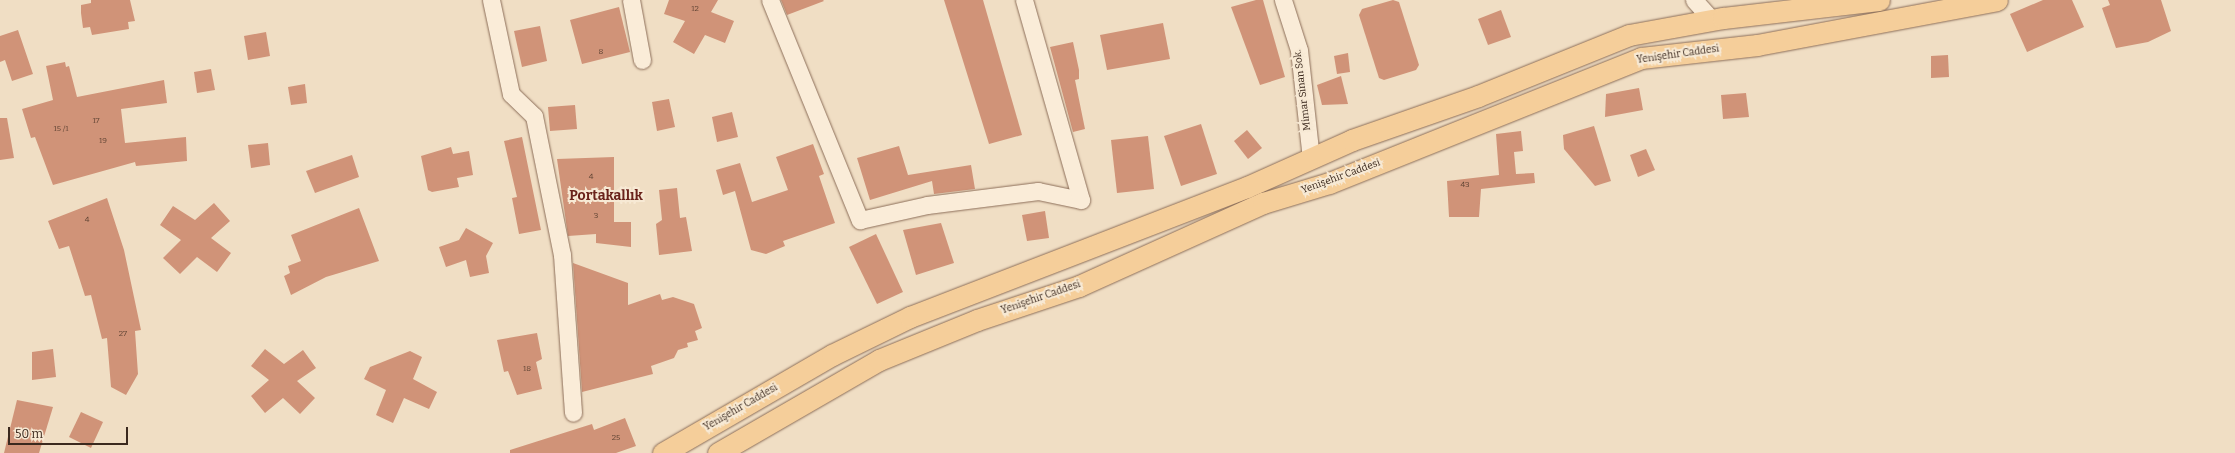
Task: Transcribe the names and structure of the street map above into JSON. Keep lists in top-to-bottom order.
{
  "streets": {
    "main road": ["Yenişehir Caddesi"],
    "street": ["Mimar Sinan Sok."]
  },
  "crossings": [
    ["Yenişehir Caddesi", "Mimar Sinan Sok."]
  ],
  "districts": ["Portakallık"],
  "house_numbers": [
    "12",
    "8",
    "17",
    "15 /1",
    "19",
    "4",
    "43",
    "3",
    "4",
    "27",
    "18",
    "25"
  ],
  "scale_bar": "50 m"
}
